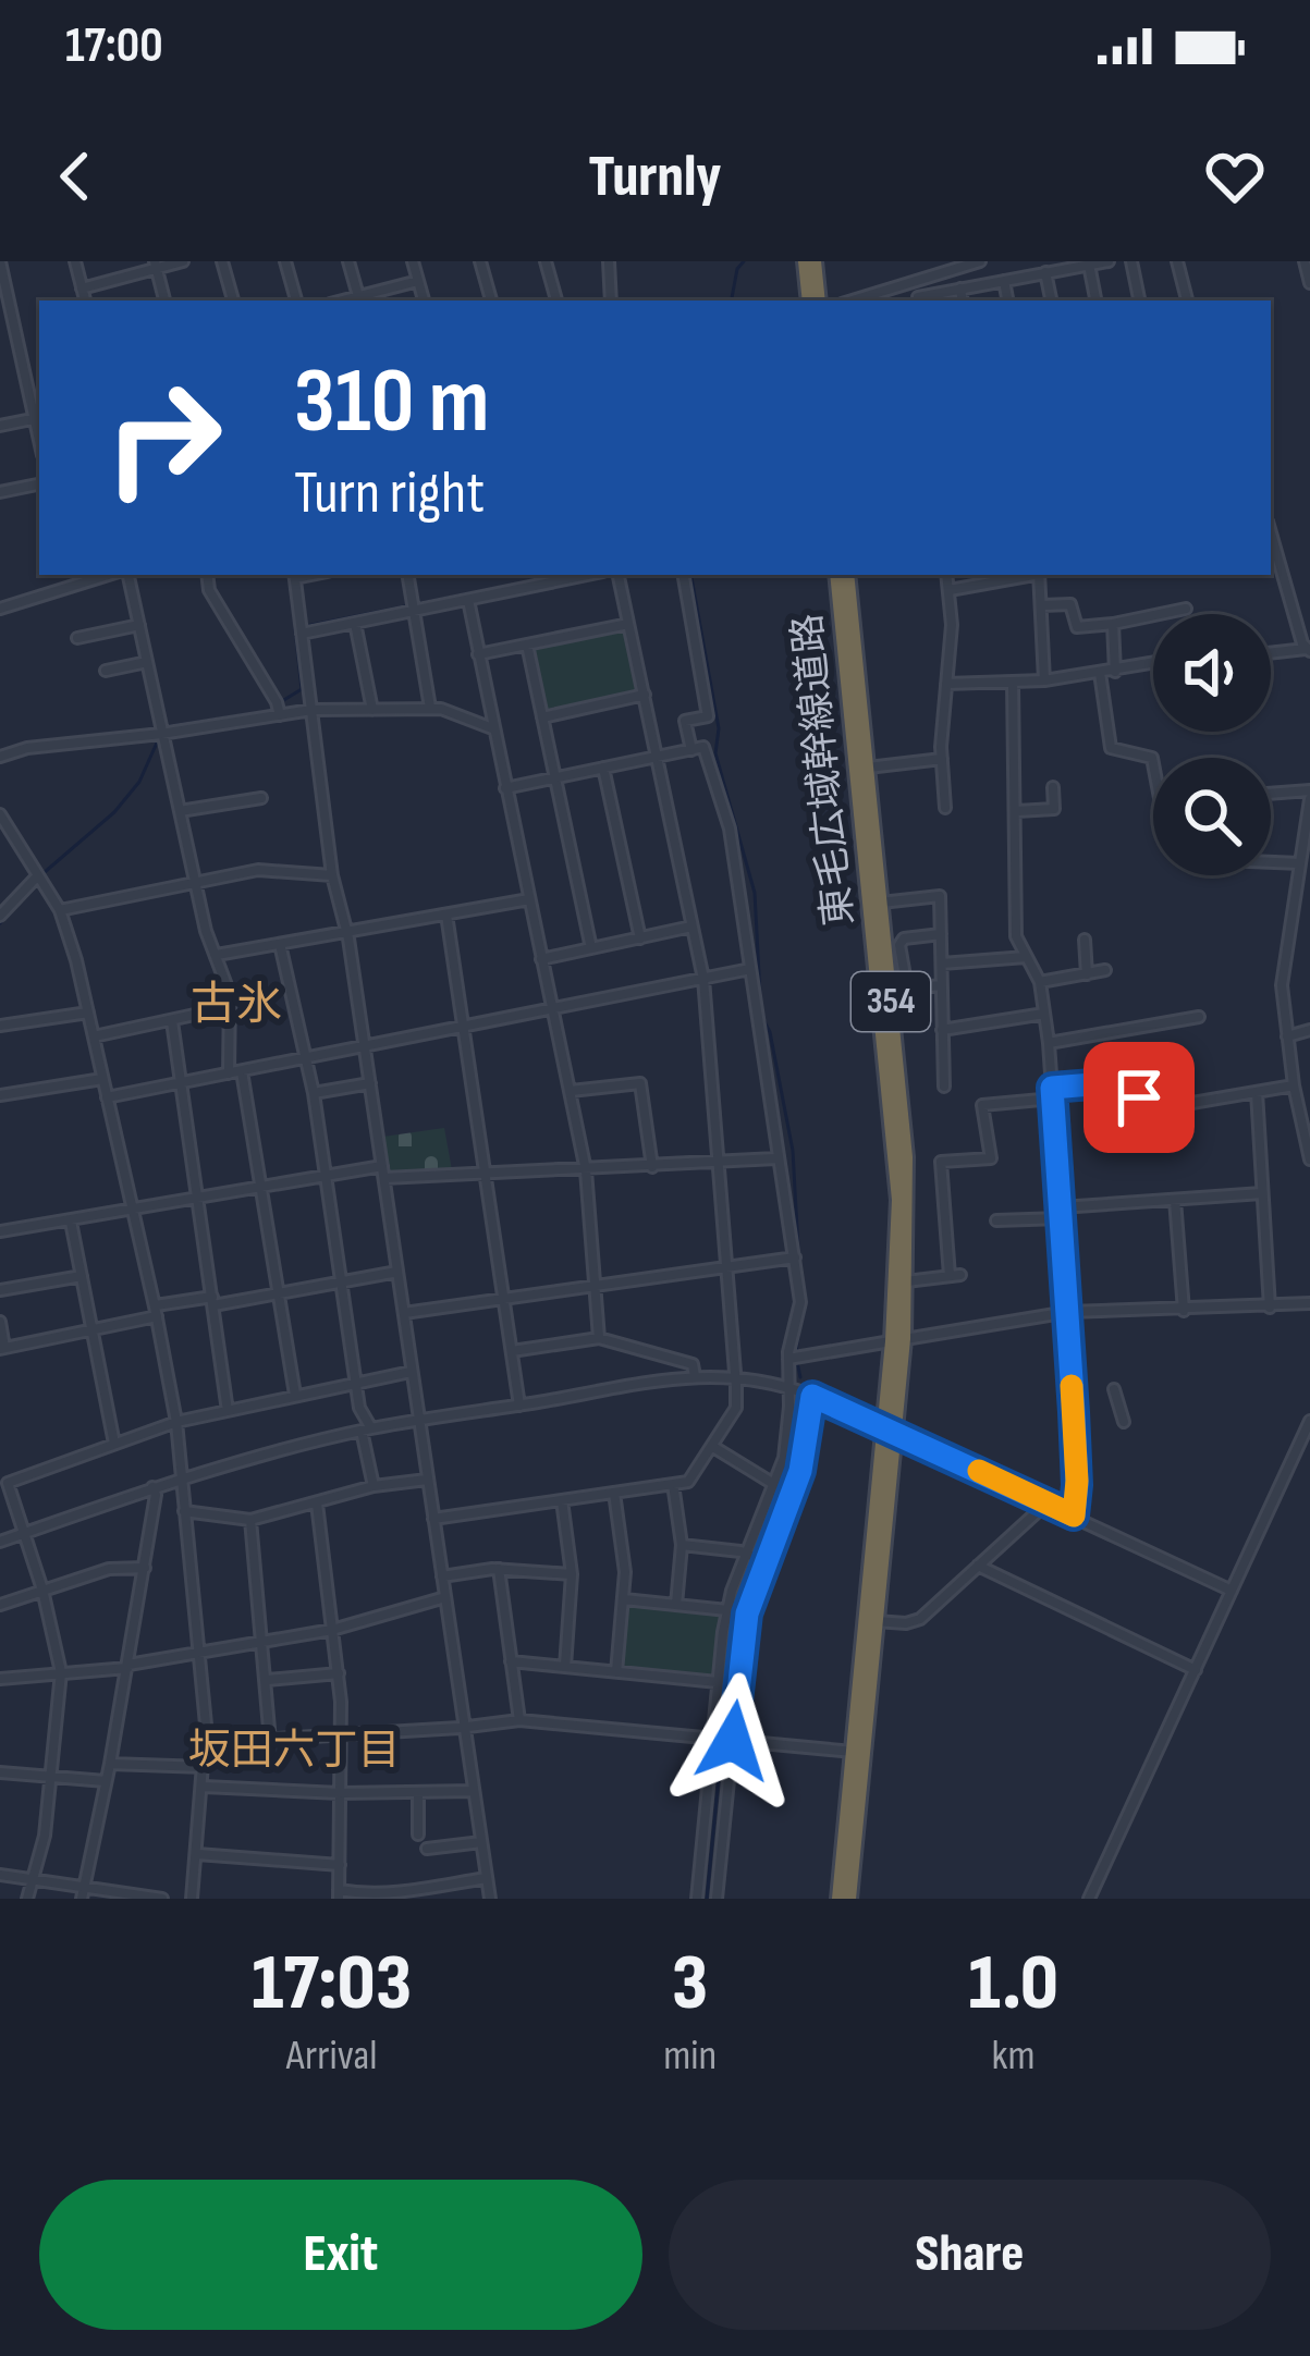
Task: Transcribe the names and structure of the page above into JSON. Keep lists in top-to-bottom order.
{
  "streets": {
    "highway": ["東毛広域幹線道路", "354"]
  },
  "districts": ["古氷", "坂田六丁目"],
  "page": {
    "status": "17:00",
    "header": "Turnly",
    "turn": ["310 m", "Turn right"],
    "eta": [
      "17:03",
      "Arrival",
      "3",
      "min",
      "1.0",
      "km"
    ],
    "buttons": ["Exit", "Share"]
  }
}
